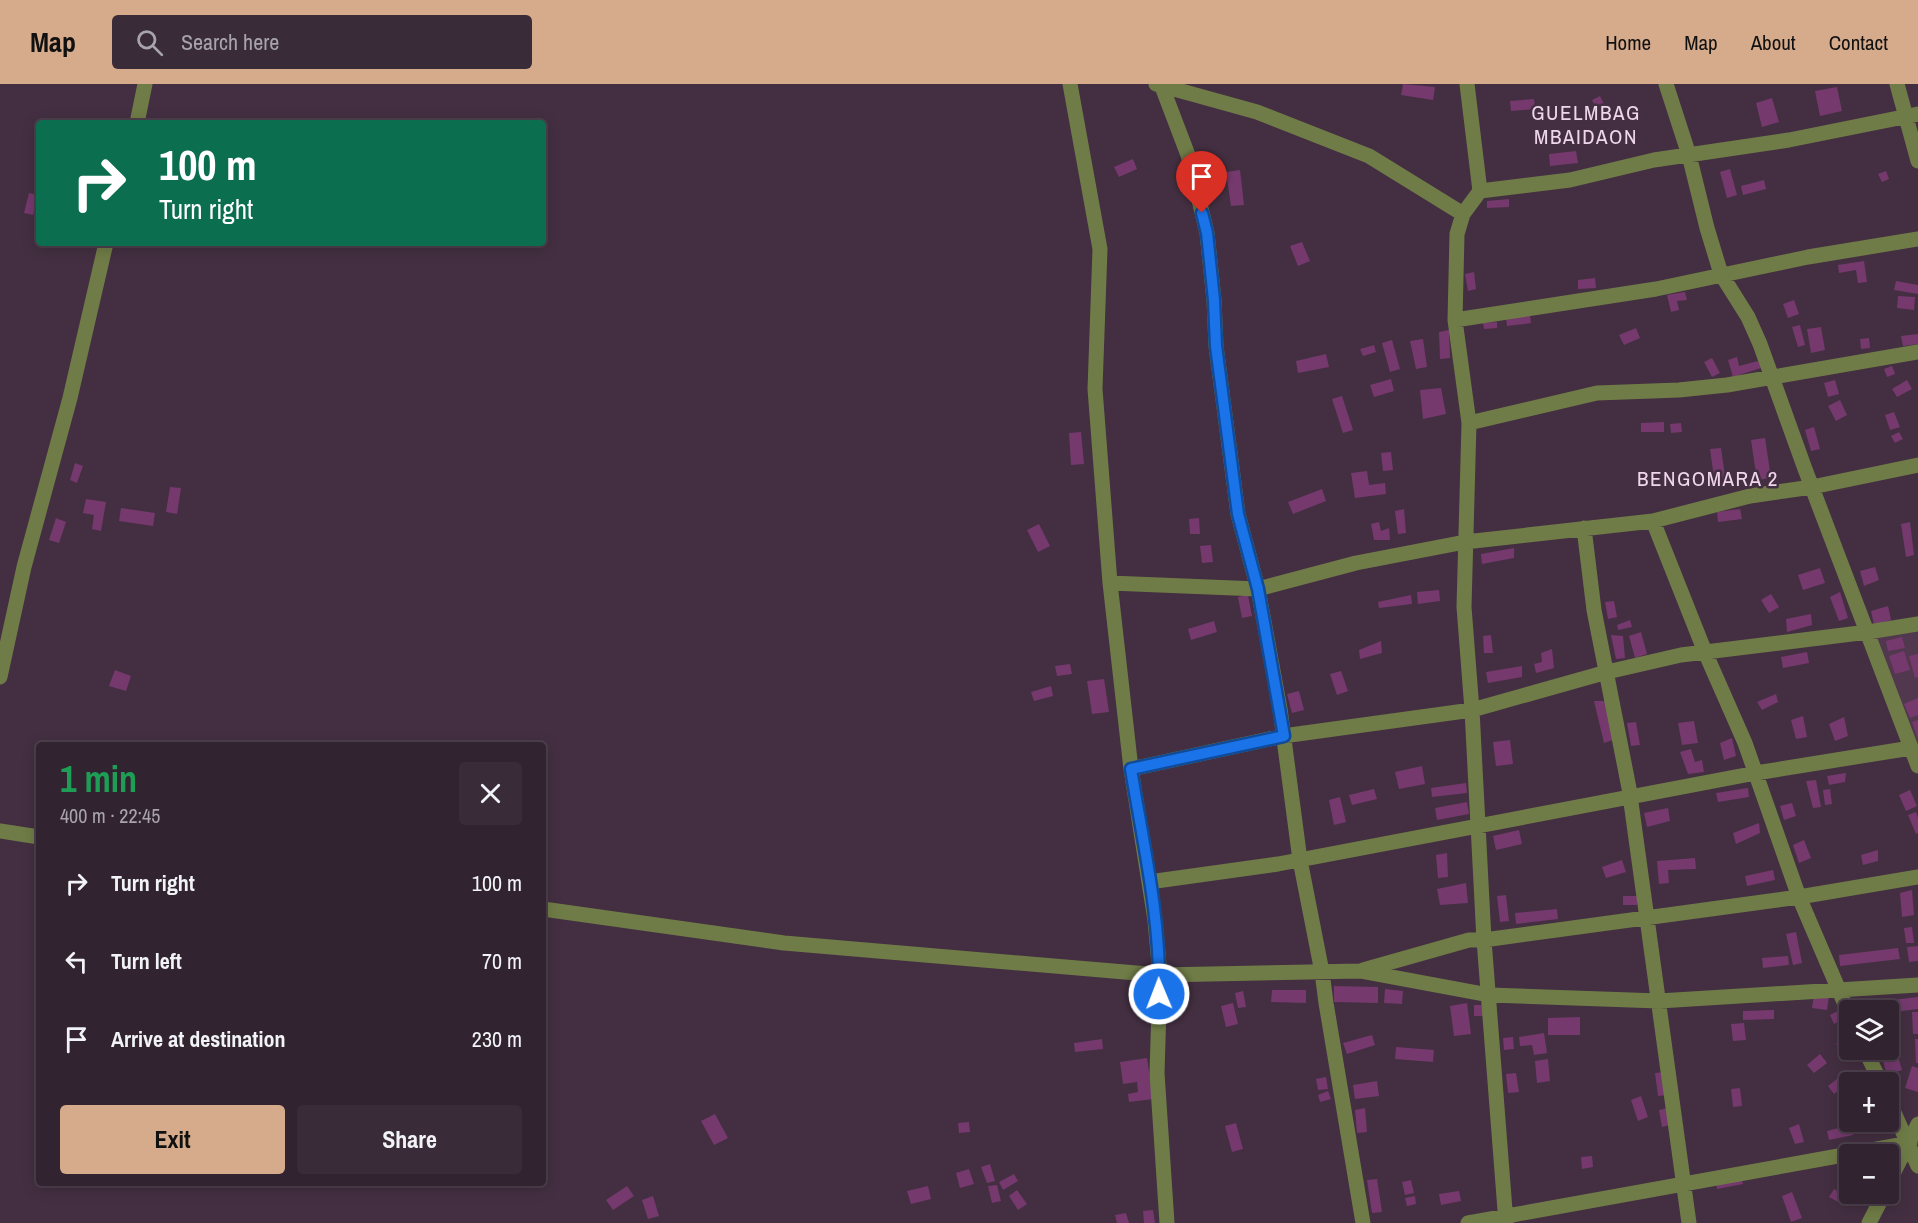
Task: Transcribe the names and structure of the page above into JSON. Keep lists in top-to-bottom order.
{
  "districts": ["GUELMBAG MBAIDAON", "BENGOMARA 2"],
  "page": {
    "header": "Map",
    "search": "Search here",
    "nav": [
      "Home",
      "Map",
      "About",
      "Contact"
    ],
    "turn": ["100 m", "Turn right"],
    "heading": ["1 min", "400 m · 22:45"],
    "list": [
      {
        "name": "Turn right",
        "value": "100 m"
      },
      {
        "name": "Turn left",
        "value": "70 m"
      },
      {
        "name": "Arrive at destination",
        "value": "230 m"
      }
    ],
    "map_buttons": ["+", "−"],
    "buttons": ["Exit", "Share"]
  }
}
